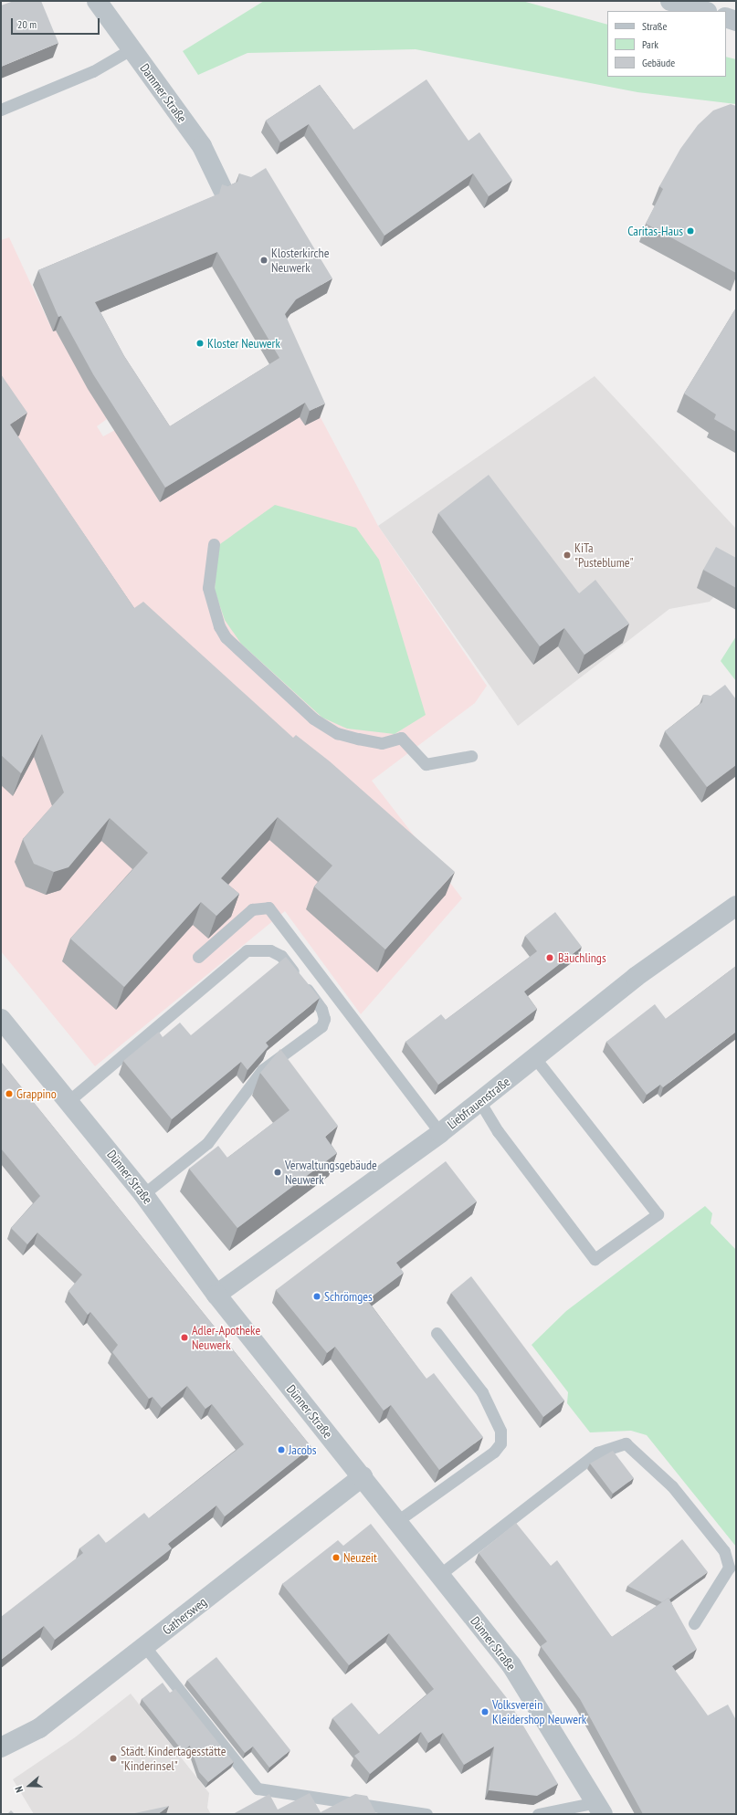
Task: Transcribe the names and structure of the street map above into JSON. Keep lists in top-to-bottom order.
{
  "streets": {
    "street": [
      "Dammer Straße",
      "Liebfrauenstraße",
      "Dünner Straße",
      "Gathersweg"
    ]
  },
  "crossings": [
    ["Liebfrauenstraße", "Dünner Straße"],
    ["Dünner Straße", "Gathersweg"]
  ],
  "places": [
    "Caritas-Haus",
    "Klosterkirche Neuwerk",
    "Kloster Neuwerk",
    "KiTa \"Pusteblume\"",
    "Bäuchlings",
    "Grappino",
    "Verwaltungsgebäude Neuwerk",
    "Schrömges",
    "Adler-Apotheke Neuwerk",
    "Jacobs",
    "Neuzeit",
    "Volksverein Kleidershop Neuwerk",
    "Städt. Kindertagesstätte \"Kinderinsel\""
  ],
  "legend": ["Straße", "Park", "Gebäude"],
  "scale_bar": "20 m",
  "north": "left"
}
